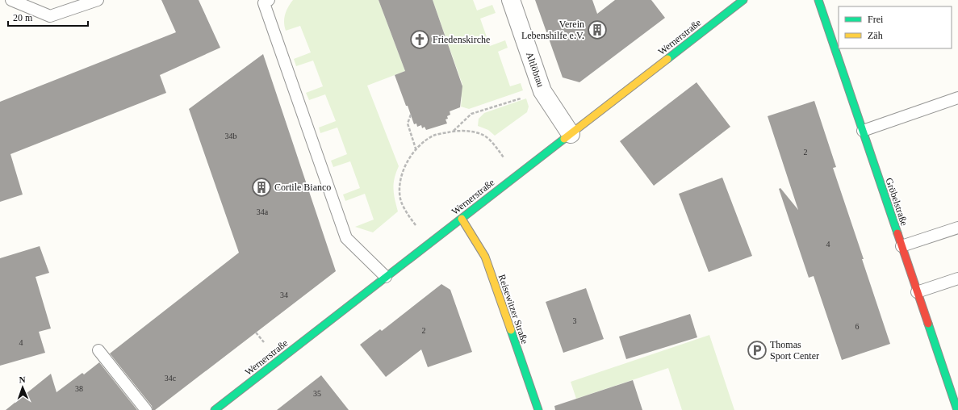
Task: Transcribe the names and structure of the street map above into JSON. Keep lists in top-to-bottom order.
{
  "streets": {
    "street": [
      "Wernerstraße",
      "Altlöbtau",
      "Gröbelstraße",
      "Reisewitzer Straße"
    ]
  },
  "crossings": [
    ["Wernerstraße", "Altlöbtau"],
    ["Wernerstraße", "Reisewitzer Straße"]
  ],
  "places": {
    "building": ["Verein Lebenshilfe e.V.", "Cortile Bianco"],
    "church": ["Friedenskirche"],
    "parking": ["Thomas Sport Center"]
  },
  "house_numbers": [
    "34b",
    "2",
    "34a",
    "4",
    "34",
    "3",
    "6",
    "2",
    "4",
    "34c",
    "38",
    "35"
  ],
  "legend": ["Frei", "Zäh"],
  "scale_bar": "20 m",
  "north": "top"
}
